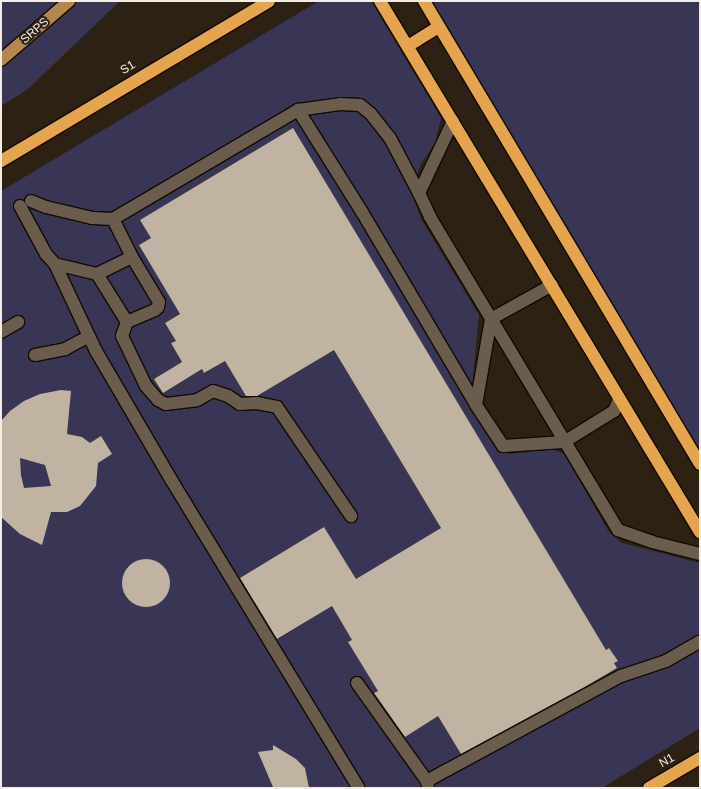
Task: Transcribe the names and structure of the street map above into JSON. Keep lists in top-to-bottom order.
{
  "streets": {
    "highway": ["S1", "N1"],
    "main road": ["SRPS"]
  }
}
